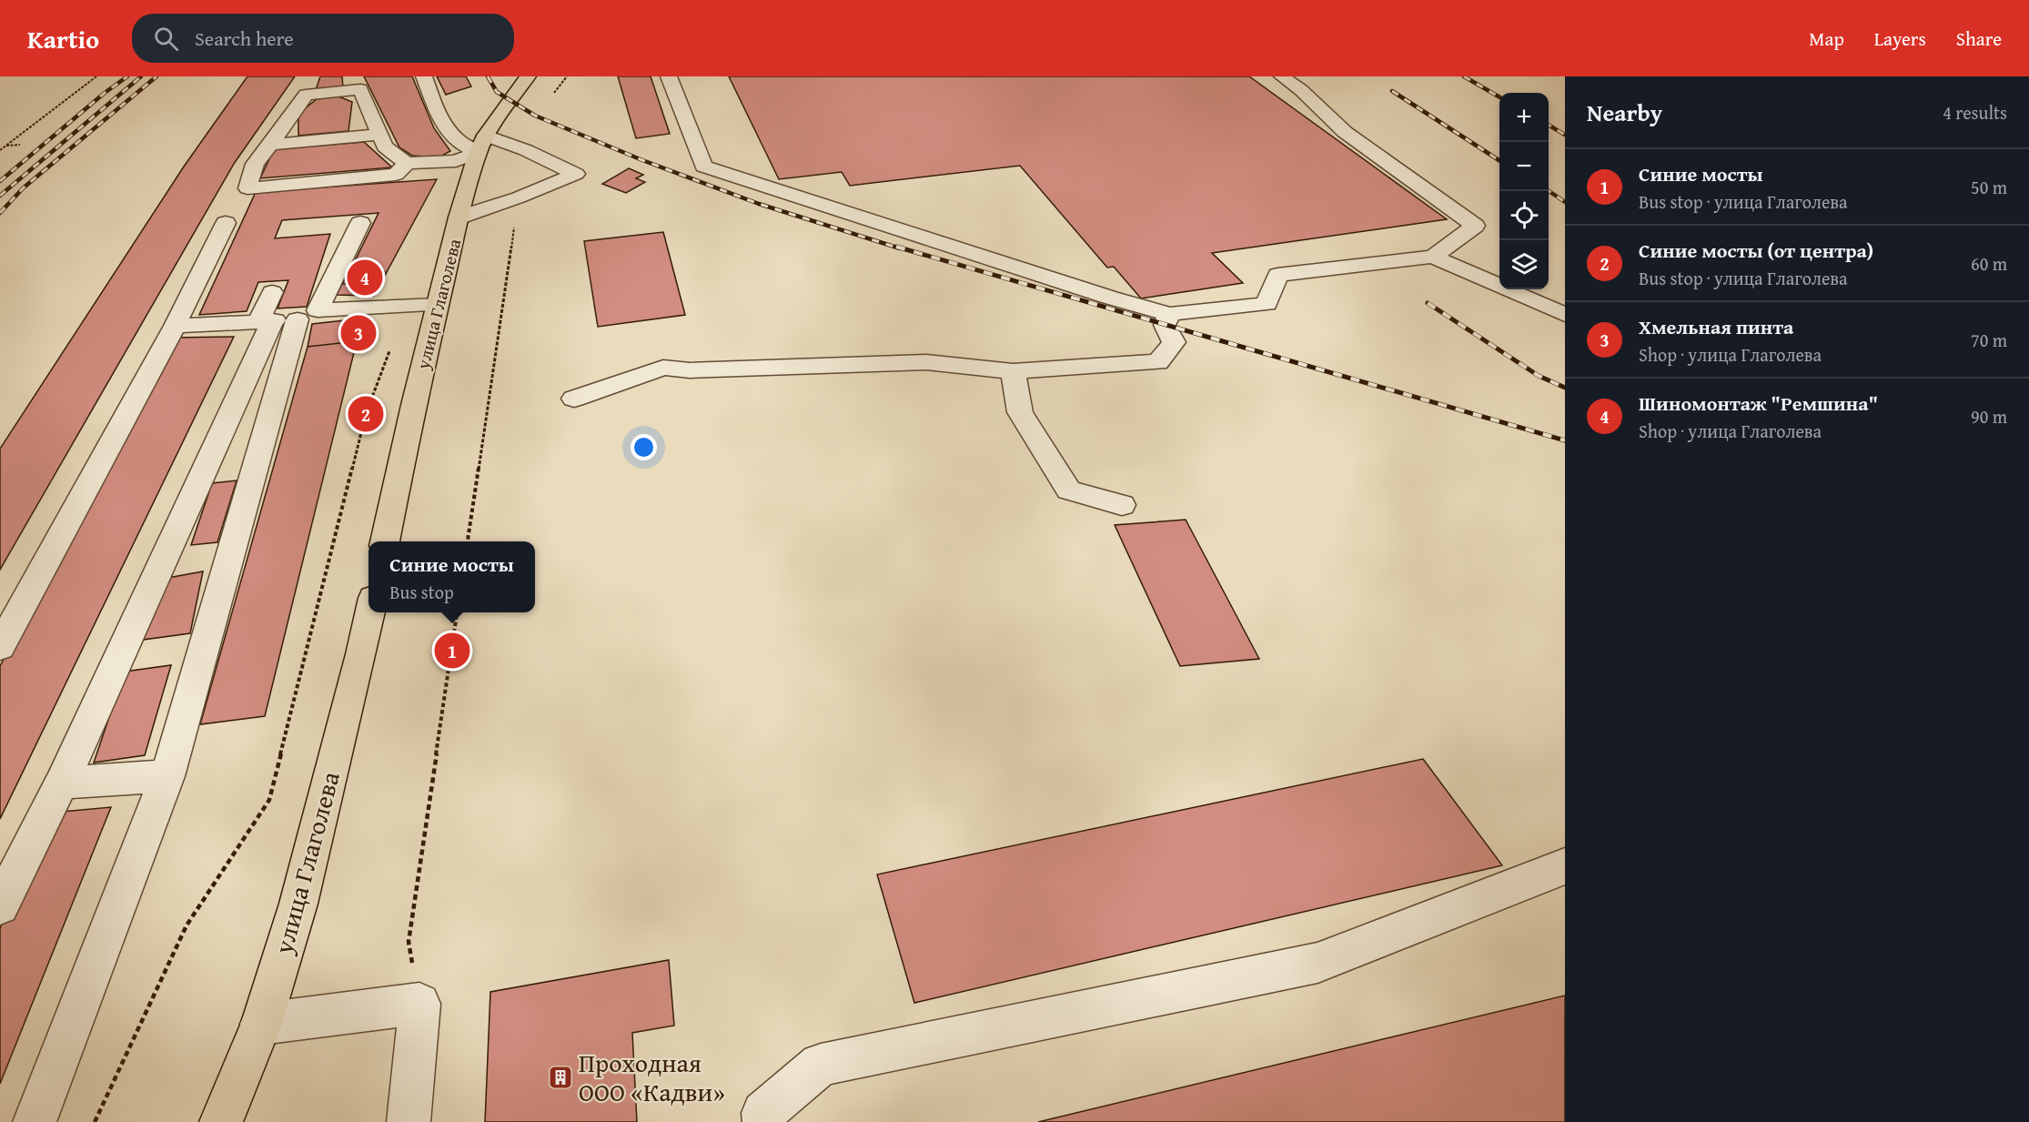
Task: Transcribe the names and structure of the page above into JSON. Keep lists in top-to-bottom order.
{
  "streets": {
    "main road": ["улица Глаголева"]
  },
  "places": {
    "building": ["Проходная ООО «Кадви»"]
  },
  "page": {
    "header": "Kartio",
    "search": "Search here",
    "nav": ["Map", "Layers", "Share"],
    "heading": ["Nearby", "4 results"],
    "map_buttons": ["+", "−"],
    "list": [
      {
        "mark": "1",
        "name": "Синие мосты",
        "note": "Bus stop · улица Глаголева",
        "value": "50 m"
      },
      {
        "mark": "2",
        "name": "Синие мосты (от центра)",
        "note": "Bus stop · улица Глаголева",
        "value": "60 m"
      },
      {
        "mark": "3",
        "name": "Хмельная пинта",
        "note": "Shop · улица Глаголева",
        "value": "70 m"
      },
      {
        "mark": "4",
        "name": "Шиномонтаж \"Ремшина\"",
        "note": "Shop · улица Глаголева",
        "value": "90 m"
      }
    ],
    "pins": [
      "4",
      "3",
      "2",
      "1"
    ],
    "popup": ["Синие мосты", "Bus stop"]
  }
}
